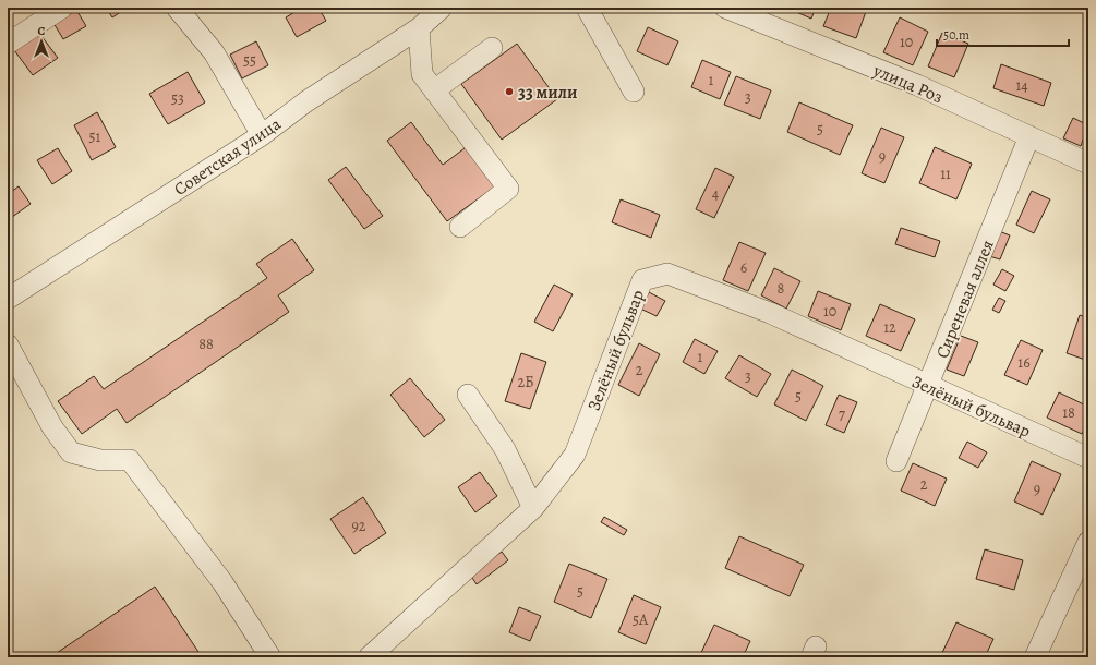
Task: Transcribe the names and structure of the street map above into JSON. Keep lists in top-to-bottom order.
{
  "streets": {
    "street": [
      "улица Роз",
      "Советская улица",
      "Сиреневая аллея",
      "Зелёный бульвар"
    ]
  },
  "crossings": [
    ["улица Роз", "Сиреневая аллея"],
    ["Сиреневая аллея", "Зелёный бульвар"]
  ],
  "places": ["33 мили"],
  "house_numbers": [
    "10",
    "55",
    "1",
    "14",
    "3",
    "53",
    "5",
    "51",
    "9",
    "11",
    "4",
    "6",
    "8",
    "10",
    "12",
    "88",
    "1",
    "16",
    "2",
    "3",
    "2Б",
    "5",
    "18",
    "7",
    "2",
    "9",
    "92",
    "5",
    "5А"
  ],
  "scale_bar": "50 m",
  "north": "top"
}
